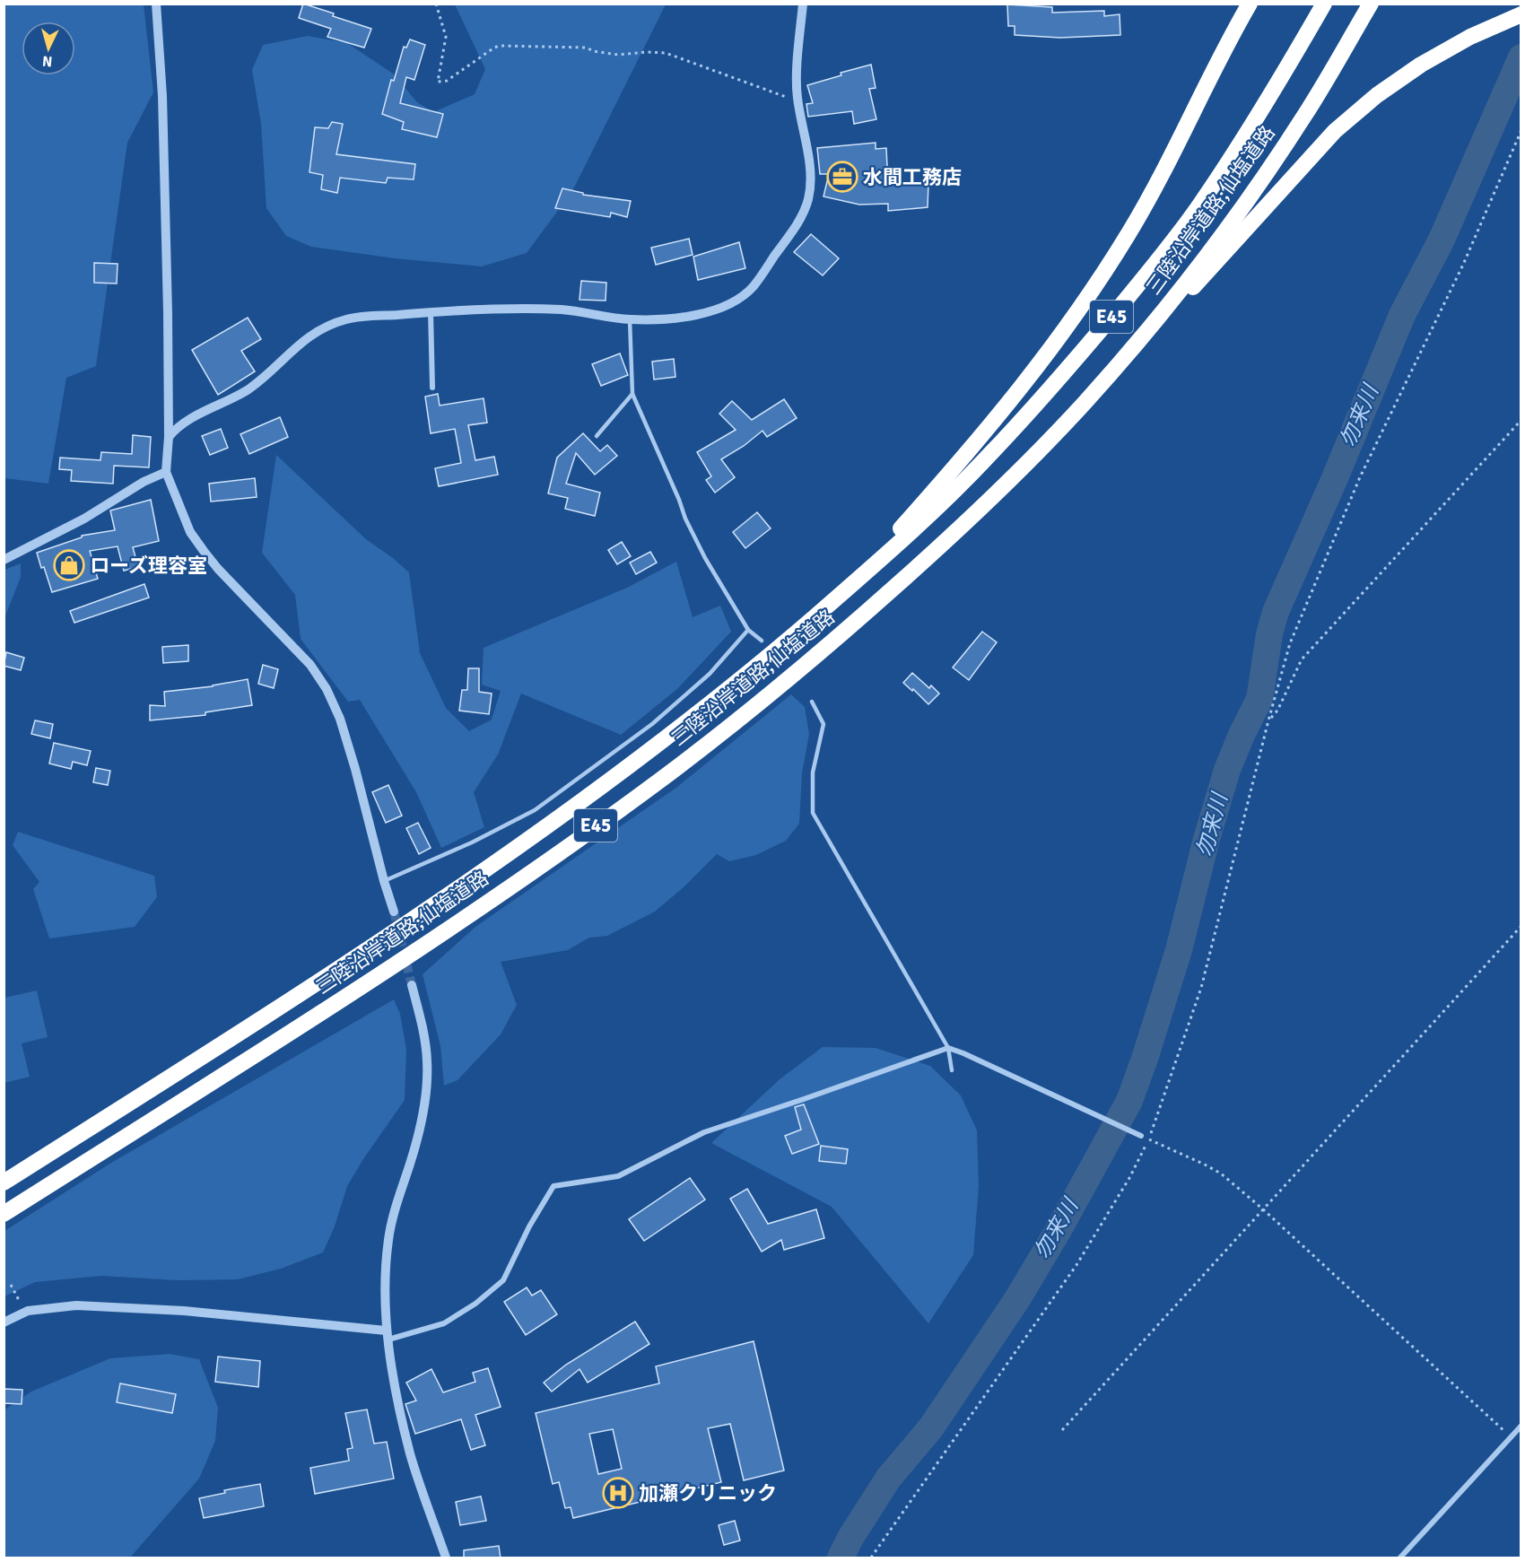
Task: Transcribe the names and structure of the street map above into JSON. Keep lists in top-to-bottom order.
{
  "streets": {
    "highway": ["三陸沿岸道路;仙塩道路", "E45"]
  },
  "water": ["勿来川"],
  "places": {
    "office": ["水間工務店"],
    "shop": ["ローズ理容室"],
    "hospital": ["加瀬クリニック"]
  },
  "north": "bottom"
}
